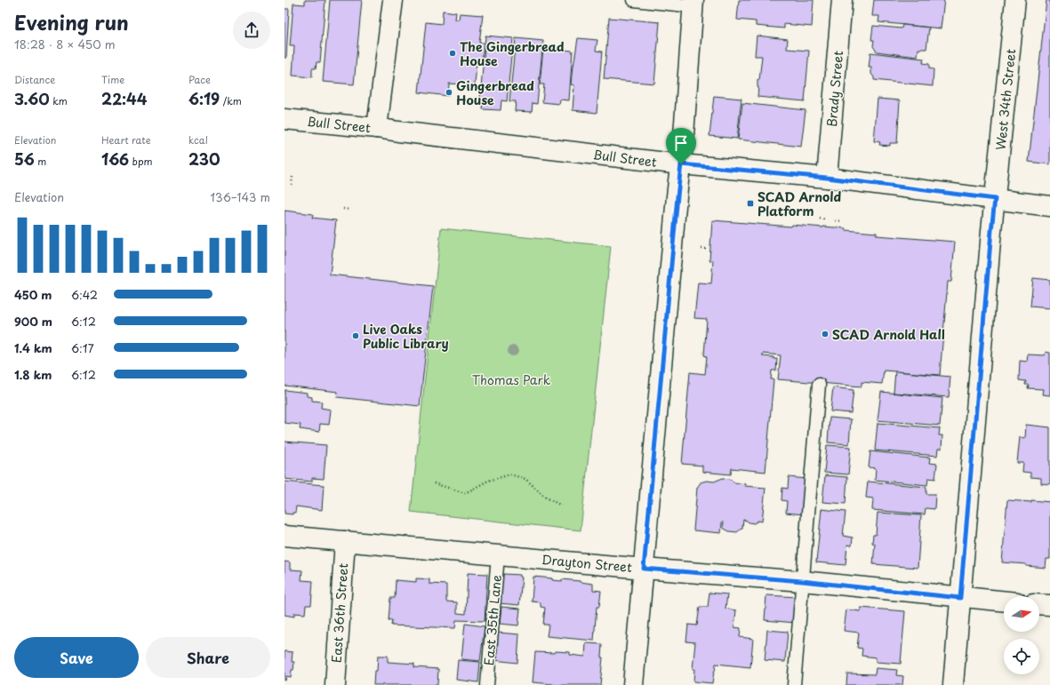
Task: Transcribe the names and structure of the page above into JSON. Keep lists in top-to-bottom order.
{
  "streets": {
    "street": [
      "Brady Street",
      "West 34th Street",
      "Bull Street",
      "Drayton Street",
      "East 36th Street"
    ],
    "lane": ["East 35th Lane"]
  },
  "crossings": [
    ["Brady Street", "Bull Street"],
    ["West 34th Street", "Bull Street"],
    ["West 34th Street", "Drayton Street"],
    ["Drayton Street", "East 36th Street"],
    ["Drayton Street", "East 35th Lane"]
  ],
  "parks": ["Thomas Park"],
  "places": {
    "other": [
      "The Gingerbread House",
      "Gingerbread House",
      "SCAD Arnold Hall",
      "Live Oaks Public Library"
    ],
    "transit": ["SCAD Arnold Platform"]
  },
  "north": "right",
  "page": {
    "heading": ["Evening run", "18:28 · 8 × 450 m"],
    "stats": [
      ["Distance", "3.60 km"],
      ["Time", "22:44"],
      ["Pace", "6:19 /km"],
      ["Elevation", "56 m"],
      ["Heart rate", "166 bpm"],
      ["kcal", "230"]
    ],
    "chart": ["Elevation", "136–143 m"],
    "list": [
      {
        "name": "450 m",
        "note": "6:42"
      },
      {
        "name": "900 m",
        "note": "6:12"
      },
      {
        "name": "1.4 km",
        "note": "6:17"
      },
      {
        "name": "1.8 km",
        "note": "6:12"
      }
    ],
    "buttons": ["Save", "Share"]
  }
}
